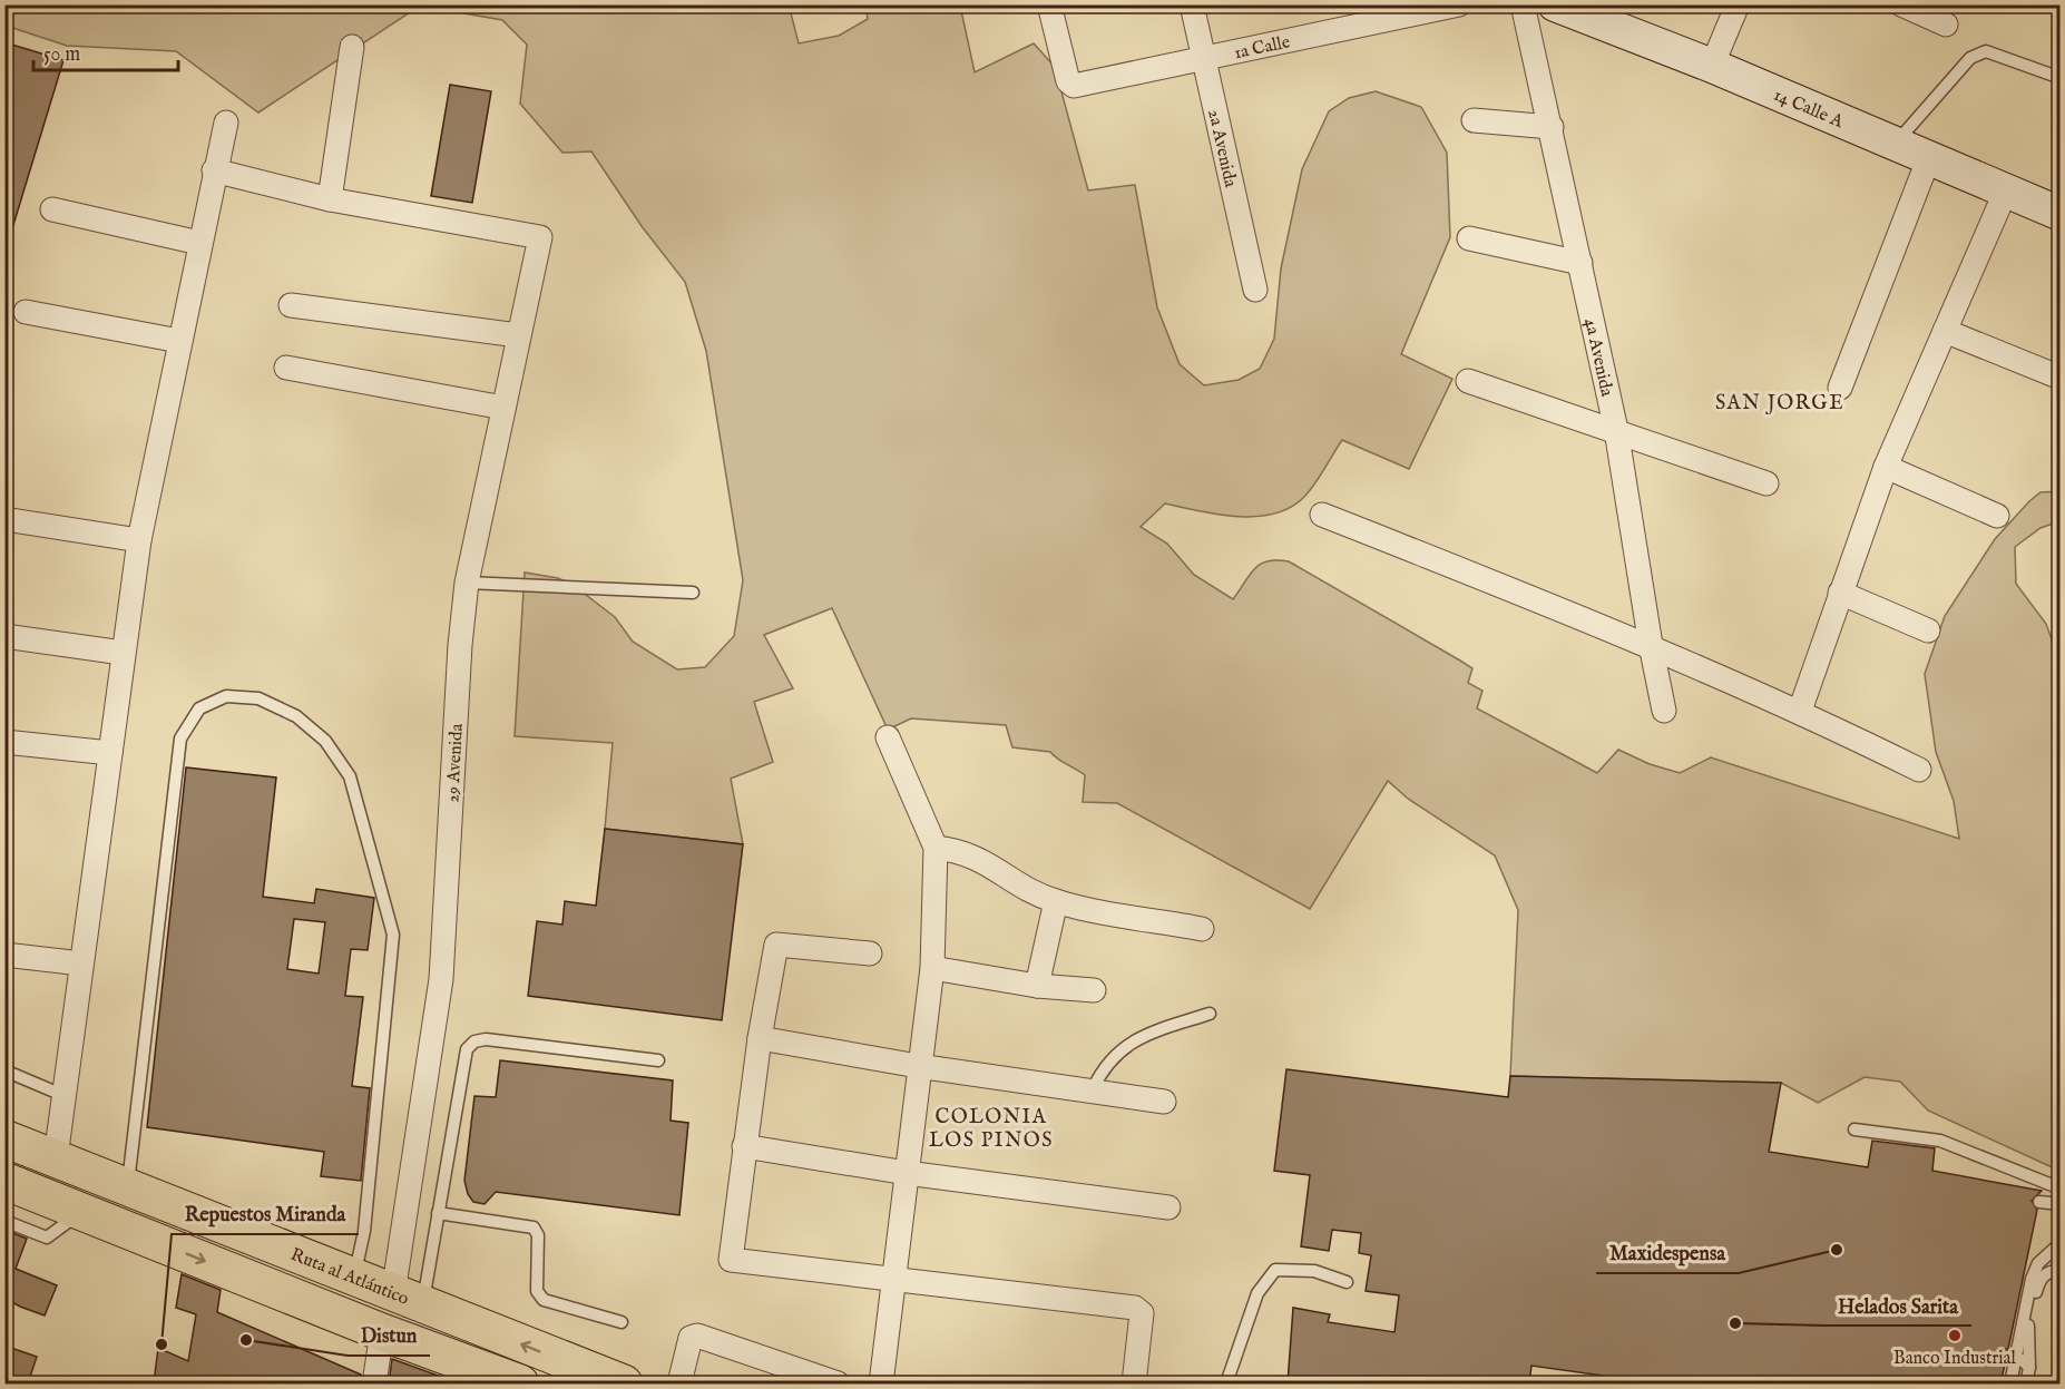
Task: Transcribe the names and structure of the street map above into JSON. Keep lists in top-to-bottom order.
{
  "streets": {
    "highway": ["Ruta al Atlántico"],
    "street": [
      "1a Calle",
      "14 Calle A",
      "2a Avenida",
      "4a Avenida",
      "29 Avenida"
    ]
  },
  "crossings": [
    ["1a Calle", "2a Avenida"],
    ["29 Avenida", "Ruta al Atlántico"]
  ],
  "districts": ["SAN JORGE", "COLONIA LOS PINOS"],
  "places": [
    "Maxidespensa",
    "Helados Sarita",
    "Banco Industrial",
    "Distun",
    "Repuestos Miranda"
  ],
  "scale_bar": "50 m"
}
